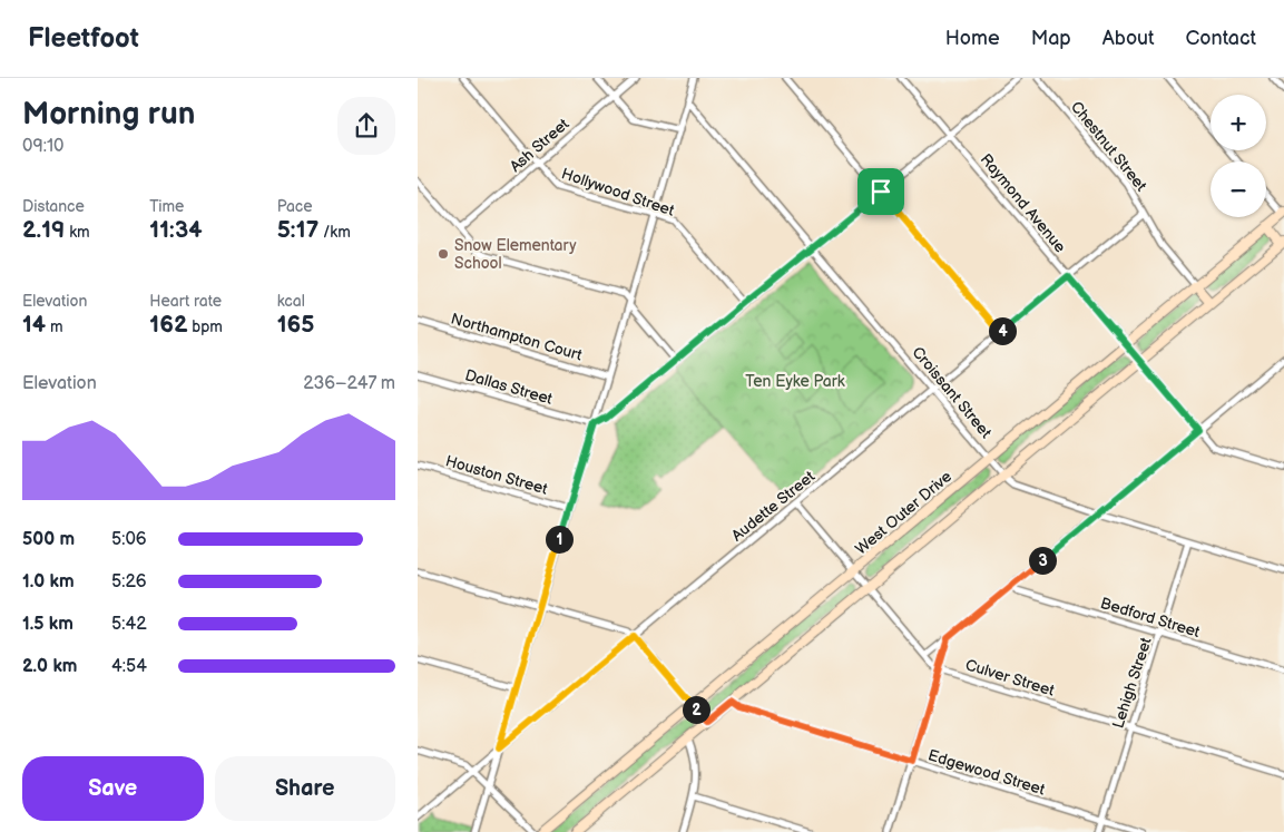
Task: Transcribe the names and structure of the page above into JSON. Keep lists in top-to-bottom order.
{
  "streets": {
    "main road": ["West Outer Drive"],
    "street": [
      "Ash Street",
      "Chestnut Street",
      "Hollywood Street",
      "Raymond Avenue",
      "Northampton Court",
      "Dallas Street",
      "Croissant Street",
      "Houston Street",
      "Audette Street",
      "Bedford Street",
      "Culver Street",
      "Lehigh Street",
      "Edgewood Street"
    ]
  },
  "crossings": [
    ["Ash Street", "Hollywood Street"],
    ["Chestnut Street", "Audette Street"],
    ["Chestnut Street", "West Outer Drive"],
    ["Raymond Avenue", "Audette Street"],
    ["Raymond Avenue", "West Outer Drive"],
    ["Croissant Street", "Audette Street"],
    ["Croissant Street", "West Outer Drive"],
    ["Croissant Street", "Lehigh Street"],
    ["Audette Street", "Culver Street"],
    ["West Outer Drive", "Culver Street"],
    ["Bedford Street", "Lehigh Street"],
    ["Culver Street", "Lehigh Street"],
    ["Lehigh Street", "Edgewood Street"]
  ],
  "parks": ["Ten Eyke Park"],
  "places": ["Snow Elementary School"],
  "page": {
    "header": "Fleetfoot",
    "nav": [
      "Home",
      "Map",
      "About",
      "Contact"
    ],
    "heading": ["Morning run", "09:10"],
    "map_buttons": ["+", "−"],
    "stats": [
      ["Distance", "2.19 km"],
      ["Time", "11:34"],
      ["Pace", "5:17 /km"],
      ["Elevation", "14 m"],
      ["Heart rate", "162 bpm"],
      ["kcal", "165"]
    ],
    "pins": [
      "4",
      "1",
      "3",
      "2"
    ],
    "chart": ["Elevation", "236–247 m"],
    "list": [
      {
        "name": "500 m",
        "note": "5:06"
      },
      {
        "name": "1.0 km",
        "note": "5:26"
      },
      {
        "name": "1.5 km",
        "note": "5:42"
      },
      {
        "name": "2.0 km",
        "note": "4:54"
      }
    ],
    "buttons": ["Save", "Share"]
  }
}
